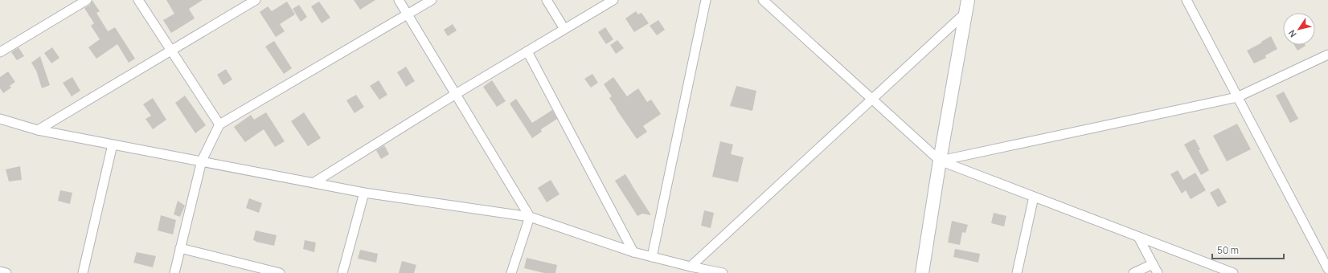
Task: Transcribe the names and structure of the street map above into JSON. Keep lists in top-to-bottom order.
{
  "scale_bar": "50 m",
  "north": "bottom left"
}
